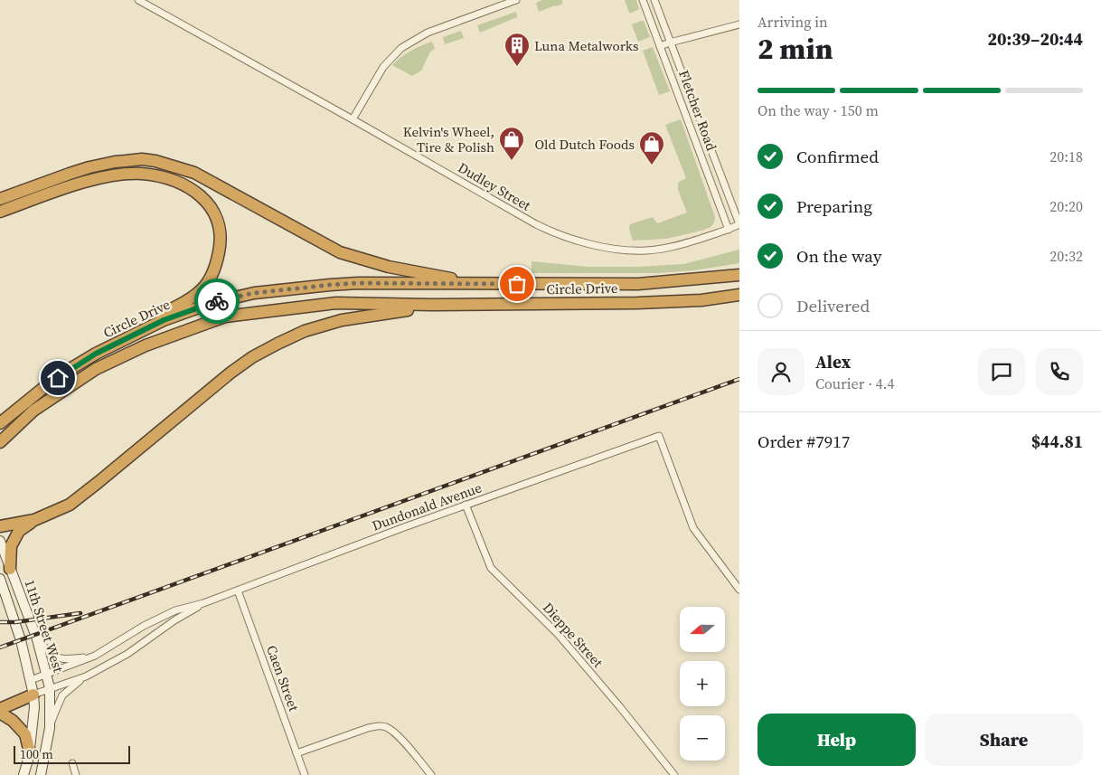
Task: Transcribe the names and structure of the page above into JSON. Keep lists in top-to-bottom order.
{
  "streets": {
    "highway": ["Circle Drive"],
    "main road": ["11th Street West"],
    "street": [
      "Fletcher Road",
      "Dudley Street",
      "Dundonald Avenue",
      "Dieppe Street",
      "Caen Street"
    ]
  },
  "crossings": [
    ["Fletcher Road", "Dudley Street"],
    ["Dundonald Avenue", "11th Street West"],
    ["Dundonald Avenue", "Dieppe Street"],
    ["Dundonald Avenue", "Caen Street"]
  ],
  "places": {
    "building": ["Luna Metalworks"],
    "shop": ["Kelvin's Wheel, Tire & Polish", "Old Dutch Foods"]
  },
  "scale_bar": "100 m",
  "north": "left",
  "page": {
    "heading": ["2 min", "Arriving in", "20:39–20:44"],
    "panel": [
      "Alex",
      "Courier · 4.4",
      "Order #7917",
      "$44.81"
    ],
    "bar": "On the way · 150 m",
    "list": [
      ["Confirmed", "20:18"],
      ["Preparing", "20:20"],
      ["On the way", "20:32"],
      "Delivered"
    ],
    "map_buttons": ["+", "−"],
    "buttons": ["Help", "Share"],
    "scale": "100 m"
  }
}
